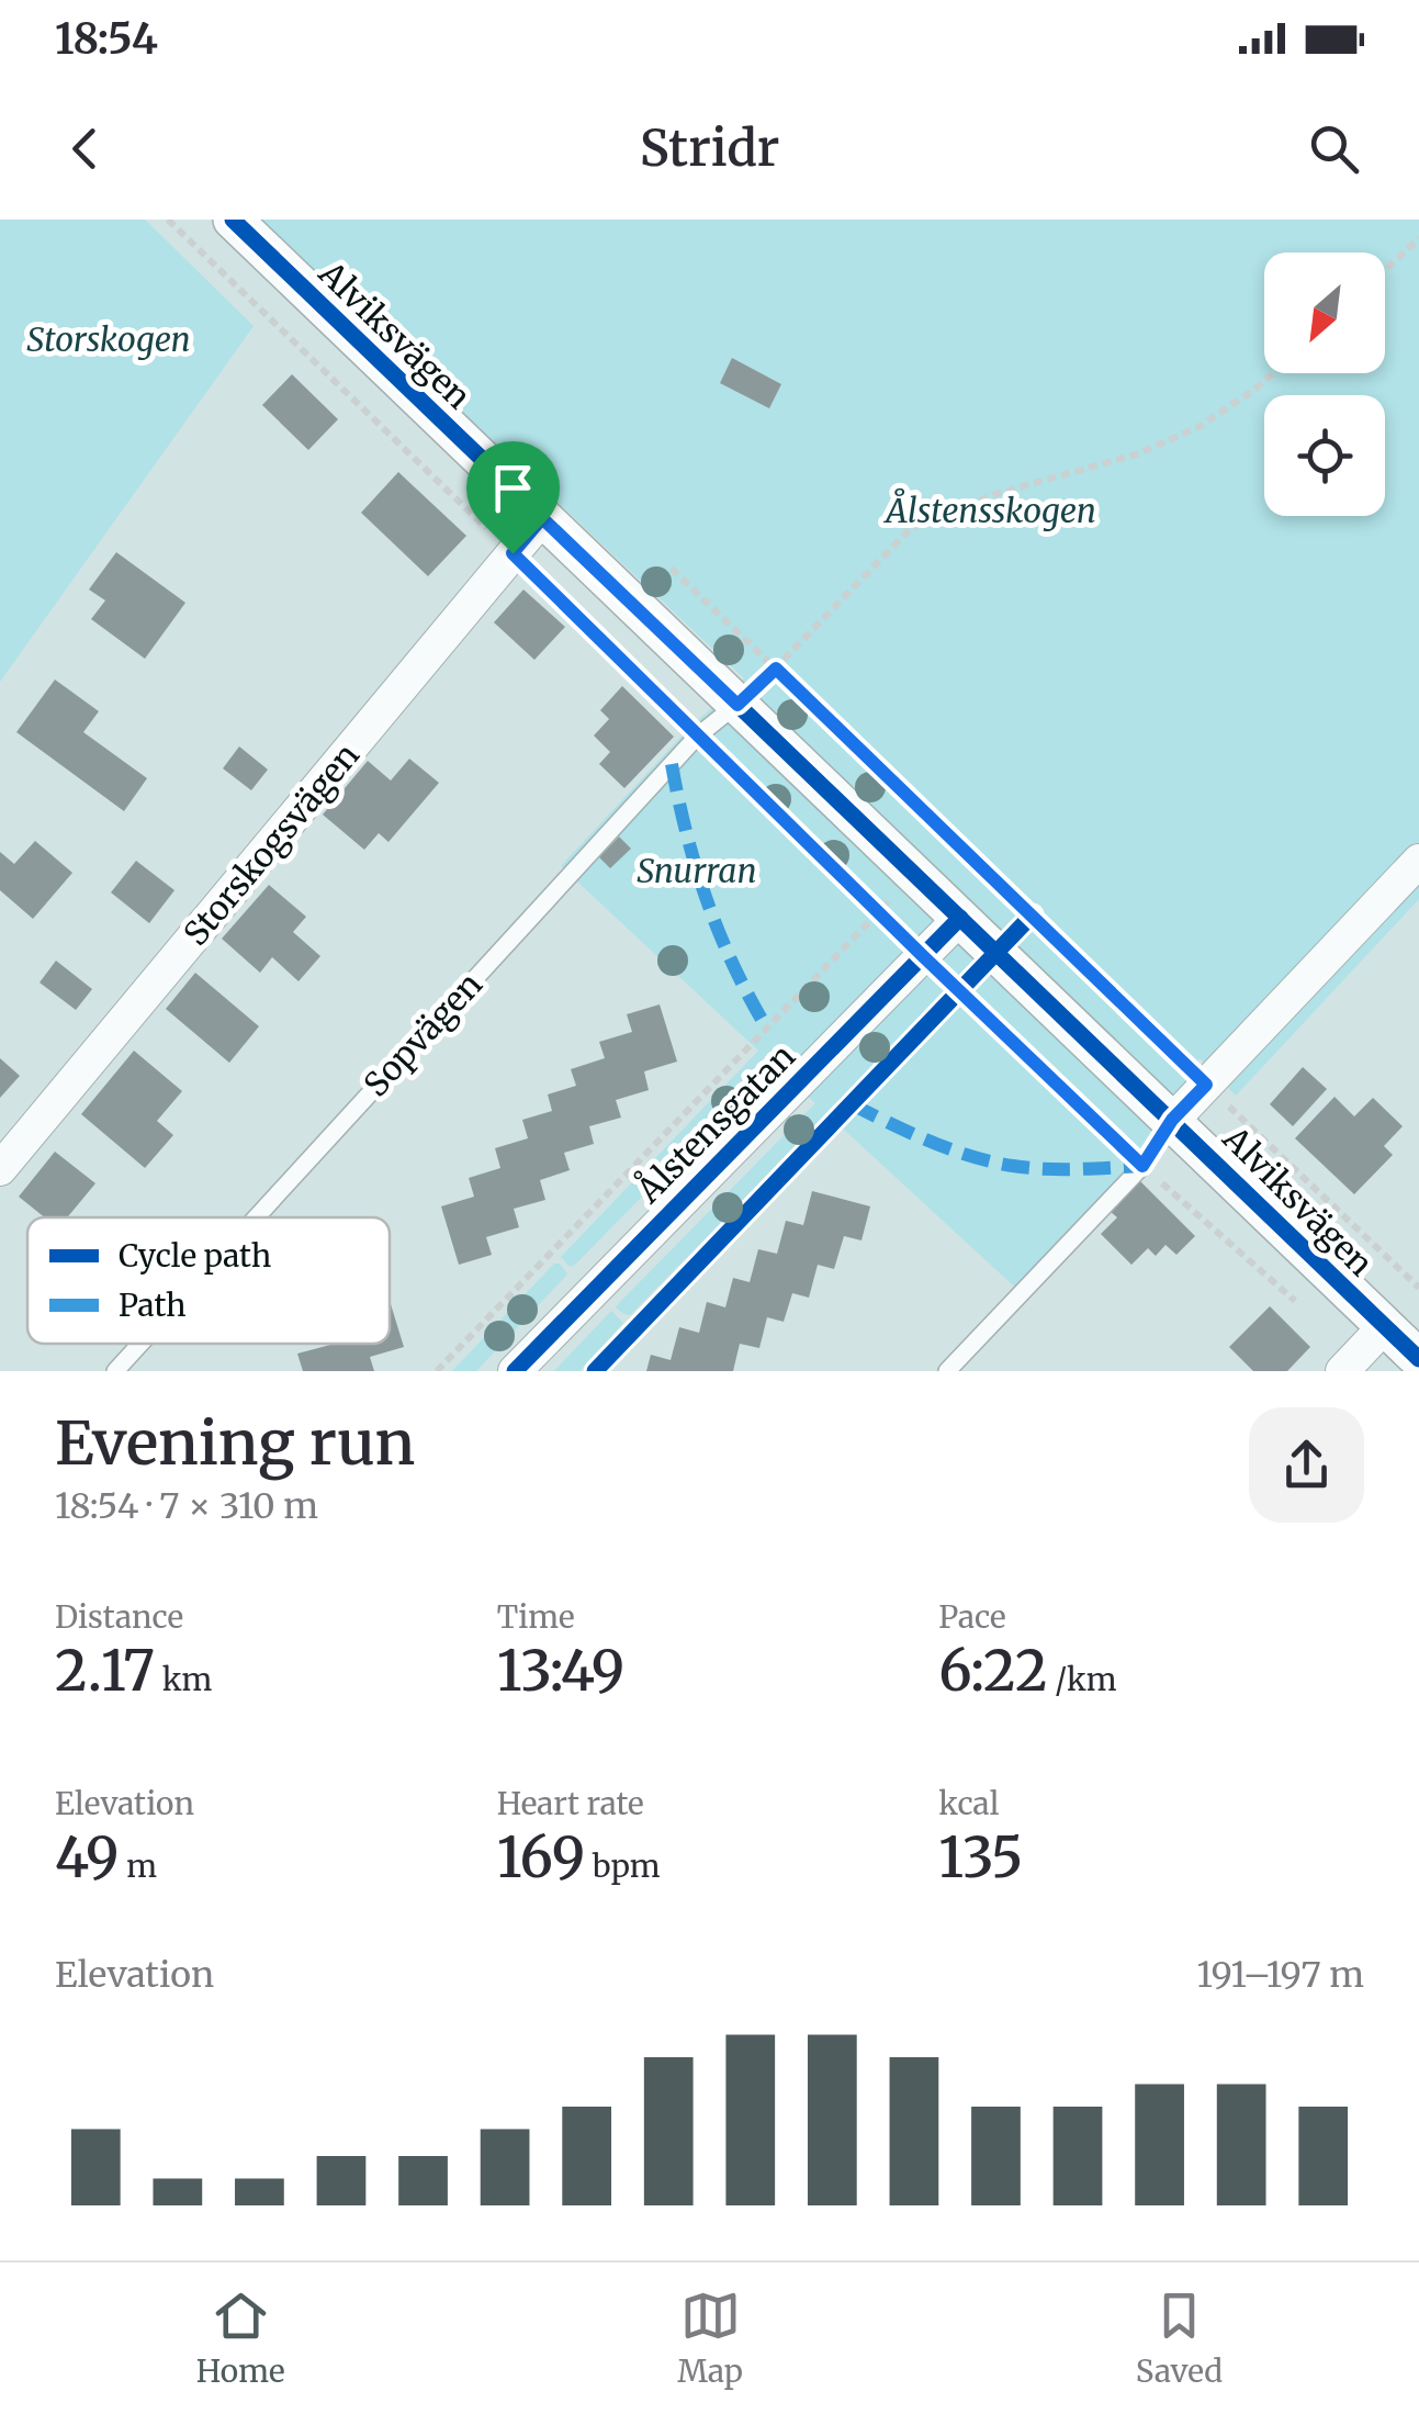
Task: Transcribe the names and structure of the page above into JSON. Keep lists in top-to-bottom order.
{
  "streets": {
    "street": ["Alviksvägen", "Storskogsvägen", "Ålstensgatan"],
    "lane": ["Sopvägen"]
  },
  "crossings": [
    ["Alviksvägen", "Storskogsvägen"],
    ["Alviksvägen", "Sopvägen"],
    ["Alviksvägen", "Ålstensgatan"]
  ],
  "parks": ["Storskogen", "Ålstensskogen", "Snurran"],
  "legend": ["Cycle path", "Path"],
  "north": "bottom left",
  "page": {
    "status": "18:54",
    "header": "Stridr",
    "heading": ["Evening run", "18:54 · 7 × 310 m"],
    "stats": [
      ["Distance", "2.17 km"],
      ["Time", "13:49"],
      ["Pace", "6:22 /km"],
      ["Elevation", "49 m"],
      ["Heart rate", "169 bpm"],
      ["kcal", "135"]
    ],
    "chart": ["Elevation", "191–197 m"],
    "tabs": ["Home", "Map", "Saved"]
  }
}
